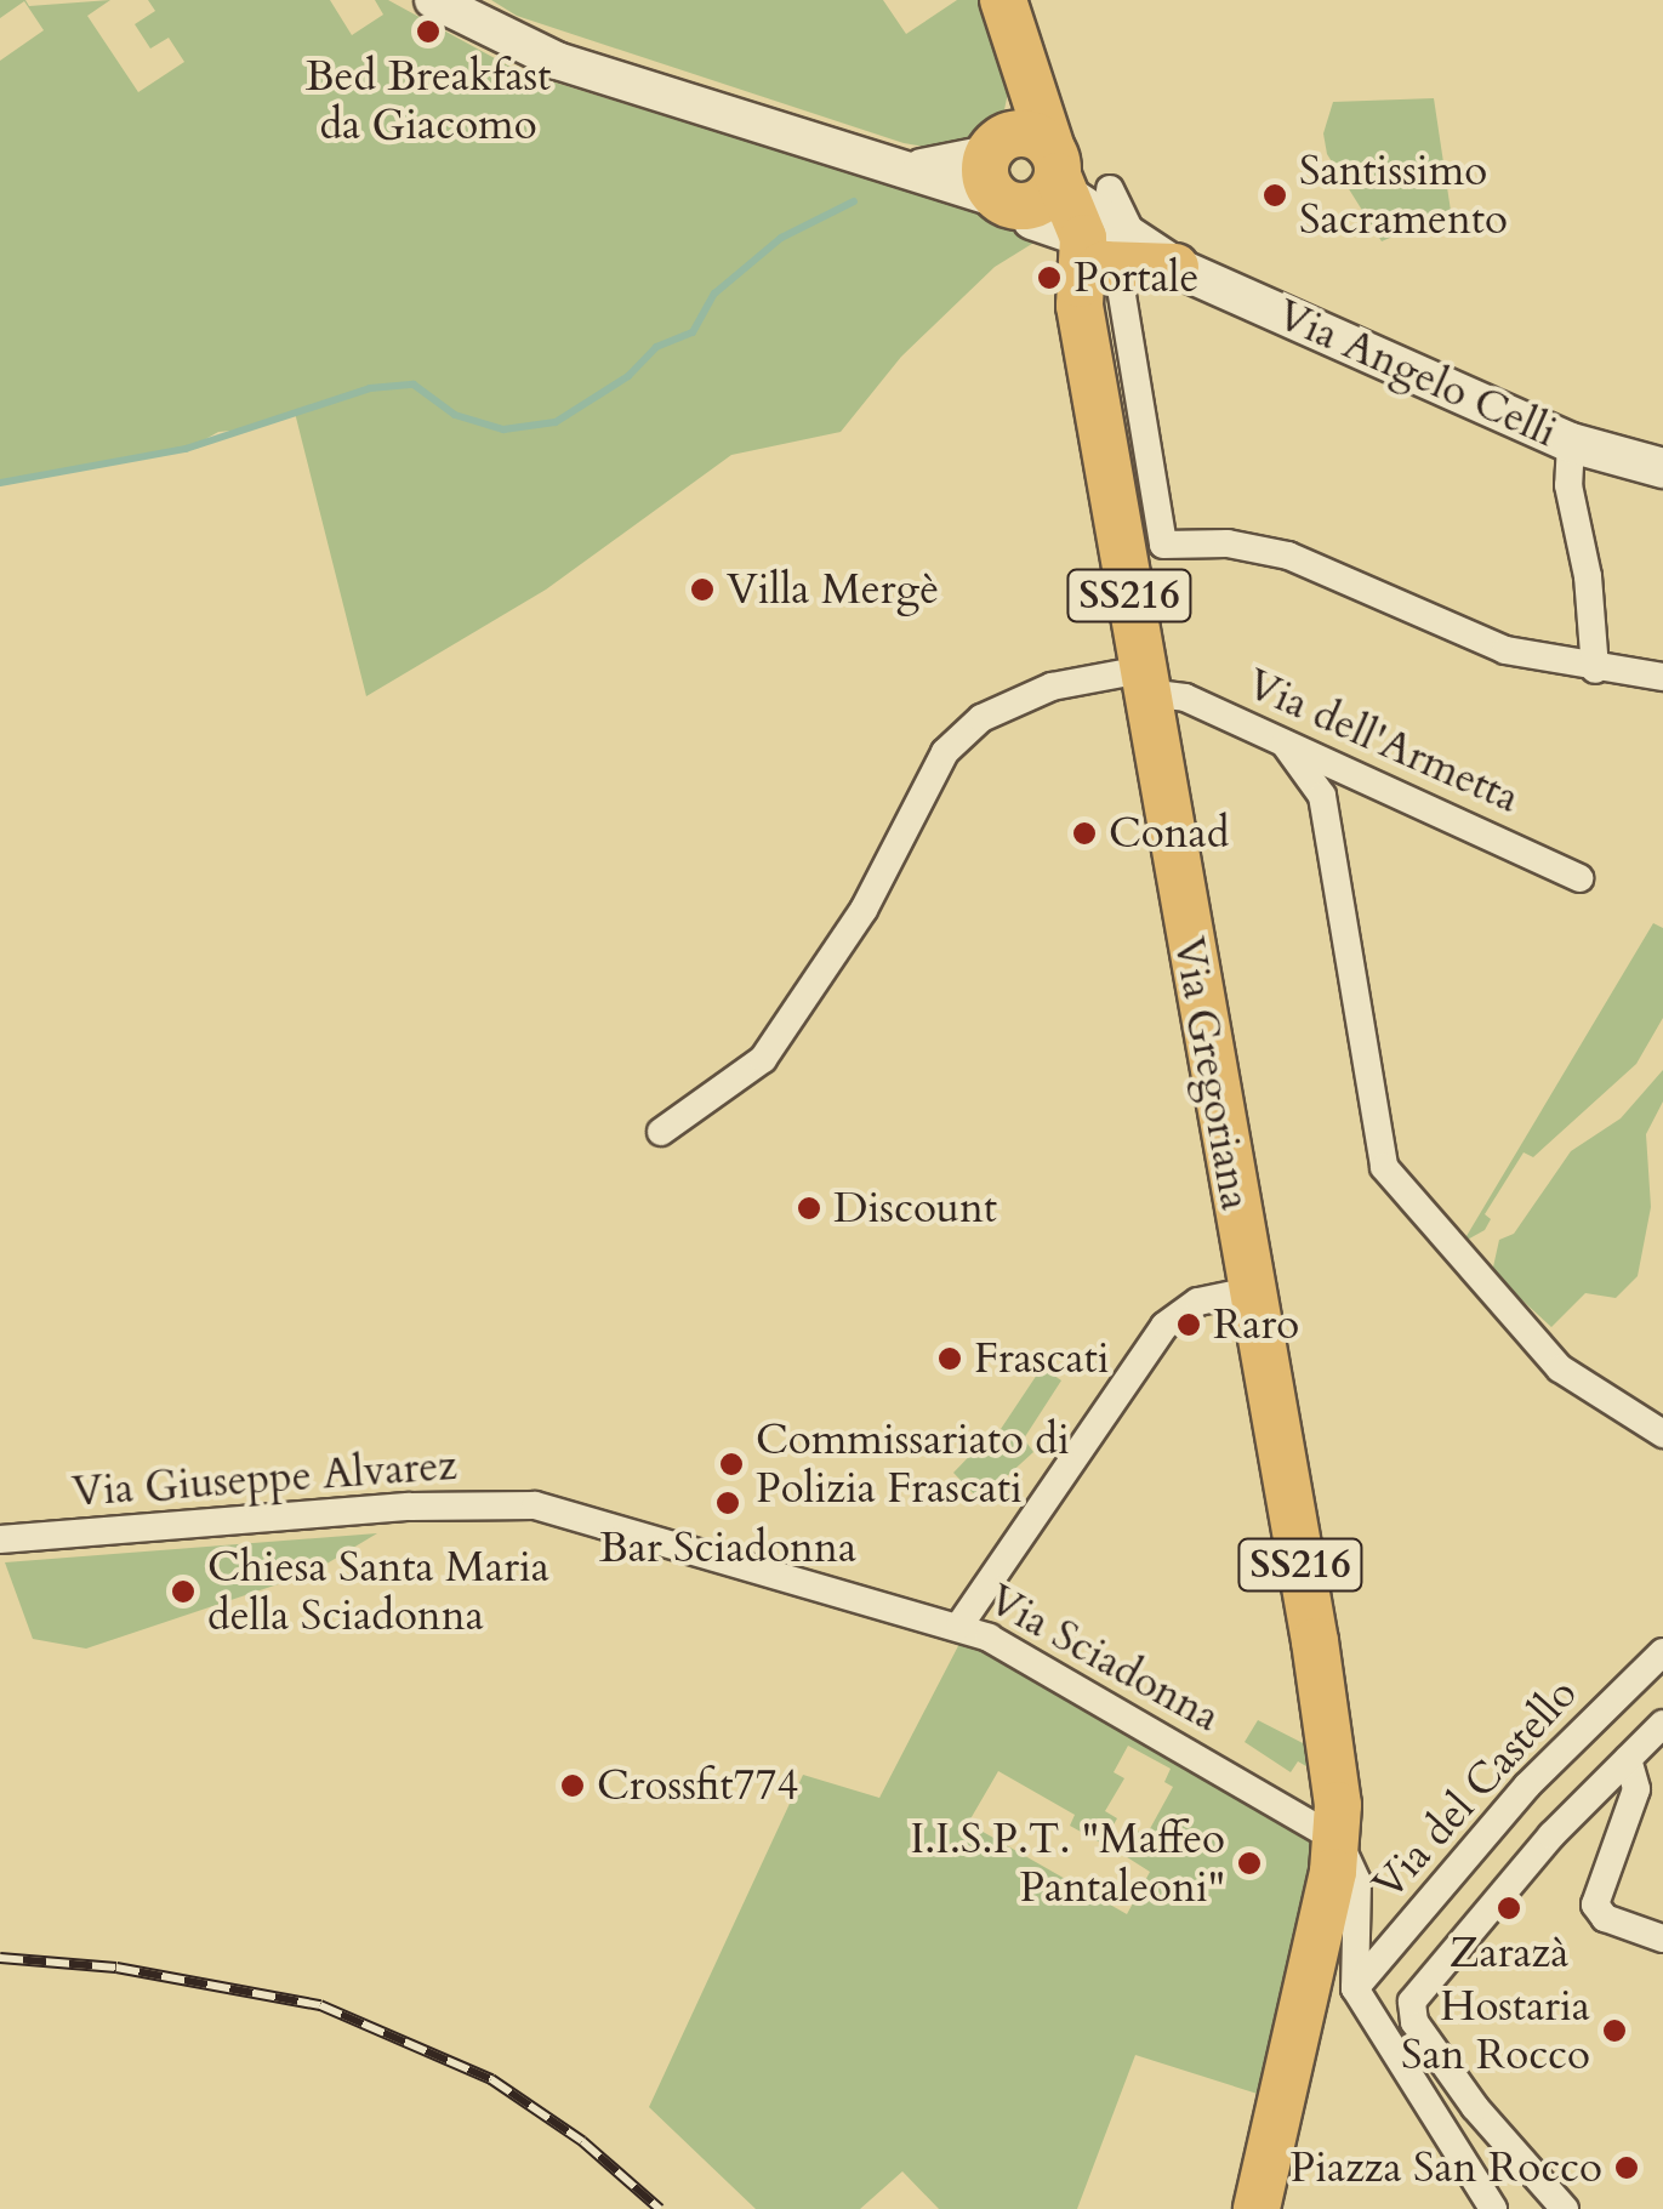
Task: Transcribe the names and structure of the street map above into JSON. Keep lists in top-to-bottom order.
{
  "streets": {
    "main road": ["Via Angelo Celli", "SS216", "Via Gregoriana"],
    "street": [
      "Via dell'Armetta",
      "Via Giuseppe Alvarez",
      "Via Sciadonna",
      "Via del Castello"
    ]
  },
  "crossings": [
    ["Via Angelo Celli", "SS216"],
    ["Via Angelo Celli", "Via Gregoriana"],
    ["SS216", "Via Gregoriana"],
    ["SS216", "Via Sciadonna"],
    ["Via dell'Armetta", "Via Gregoriana"],
    ["Via Gregoriana", "Via Sciadonna"],
    ["Via Giuseppe Alvarez", "Via Sciadonna"]
  ],
  "places": [
    "Bed Breakfast da Giacomo",
    "Santissimo Sacramento",
    "Portale",
    "Villa Mergè",
    "Conad",
    "Discount",
    "Raro",
    "Frascati",
    "Commissariato di Polizia Frascati",
    "Bar Sciadonna",
    "Chiesa Santa Maria della Sciadonna",
    "Crossfit774",
    "I.I.S.P.T. \"Maffeo Pantaleoni\"",
    "Zarazà",
    "Hostaria San Rocco",
    "Piazza San Rocco"
  ]
}
